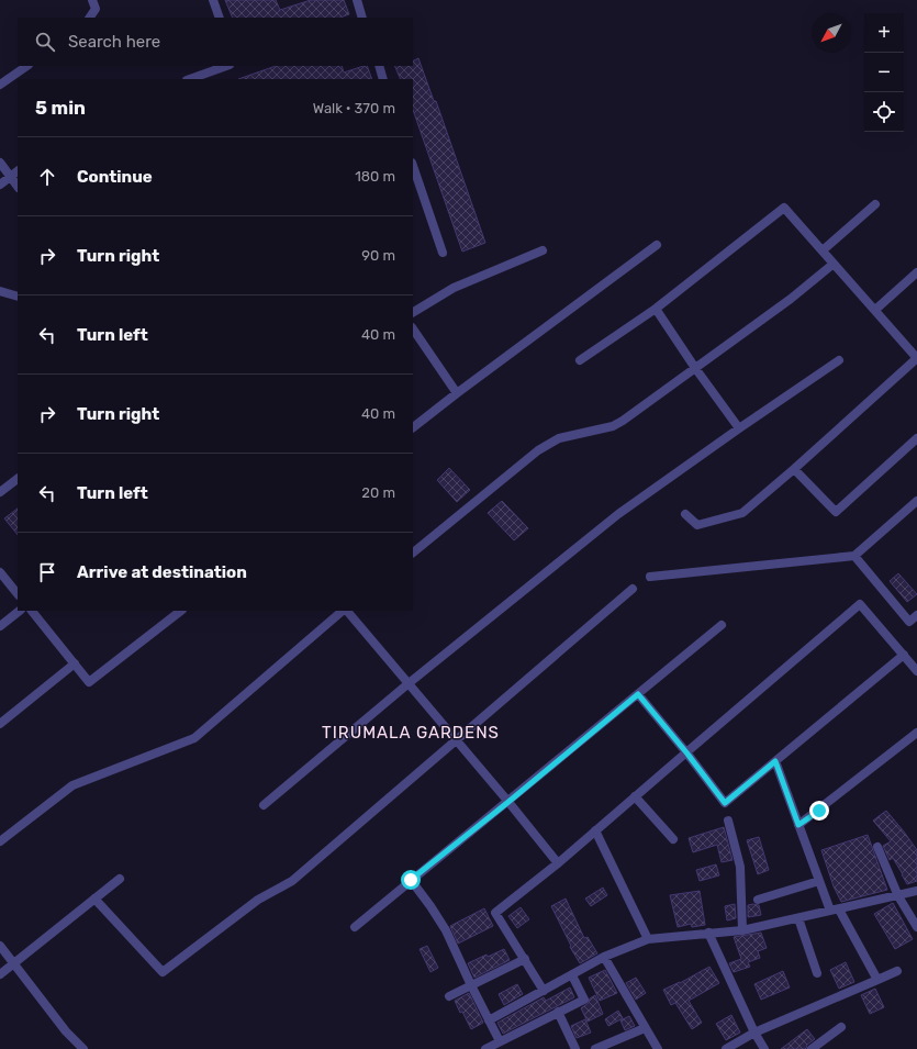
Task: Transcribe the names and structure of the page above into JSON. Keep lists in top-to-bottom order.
{
  "districts": ["TIRUMALA GARDENS"],
  "north": "bottom left",
  "page": {
    "map_buttons": ["+", "−"],
    "search": "Search here",
    "heading": ["5 min", "Walk · 370 m"],
    "list": [
      ["Continue", "180 m"],
      ["Turn right", "90 m"],
      ["Turn left", "40 m"],
      ["Turn right", "40 m"],
      ["Turn left", "20 m"],
      "Arrive at destination"
    ]
  }
}
